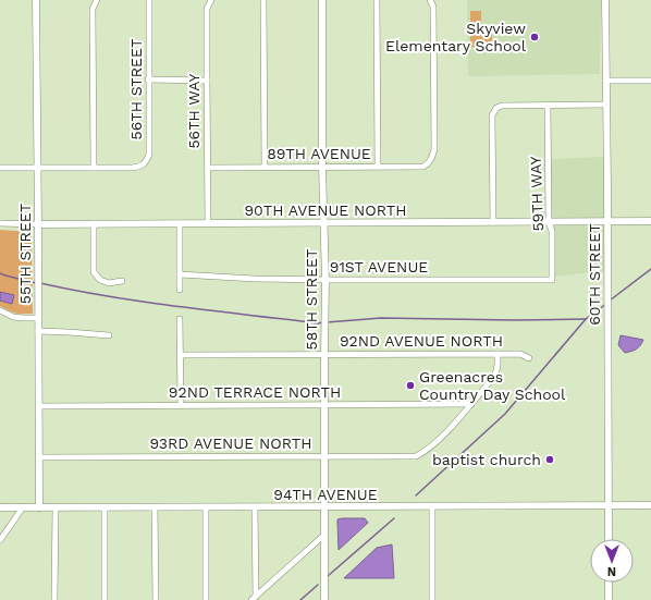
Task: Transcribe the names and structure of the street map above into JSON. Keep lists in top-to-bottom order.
{
  "streets": {
    "street": [
      "56TH STREET",
      "56TH WAY",
      "89TH AVENUE",
      "59TH WAY",
      "90TH AVENUE NORTH",
      "55TH STREET",
      "91ST AVENUE",
      "60TH STREET",
      "58TH STREET",
      "92ND AVENUE NORTH",
      "92ND TERRACE NORTH",
      "93RD AVENUE NORTH",
      "94TH AVENUE"
    ]
  },
  "crossings": [
    ["56TH WAY", "89TH AVENUE"],
    ["56TH WAY", "90TH AVENUE NORTH"],
    ["89TH AVENUE", "58TH STREET"],
    ["59TH WAY", "90TH AVENUE NORTH"],
    ["59TH WAY", "91ST AVENUE"],
    ["90TH AVENUE NORTH", "55TH STREET"],
    ["90TH AVENUE NORTH", "60TH STREET"],
    ["90TH AVENUE NORTH", "58TH STREET"],
    ["55TH STREET", "92ND TERRACE NORTH"],
    ["55TH STREET", "93RD AVENUE NORTH"],
    ["55TH STREET", "94TH AVENUE"],
    ["91ST AVENUE", "58TH STREET"],
    ["60TH STREET", "94TH AVENUE"],
    ["58TH STREET", "92ND AVENUE NORTH"],
    ["58TH STREET", "92ND TERRACE NORTH"],
    ["58TH STREET", "93RD AVENUE NORTH"],
    ["58TH STREET", "94TH AVENUE"],
    ["92ND TERRACE NORTH", "93RD AVENUE NORTH"]
  ],
  "places": ["Skyview Elementary School", "Greenacres Country Day School", "baptist church"],
  "north": "bottom"
}
